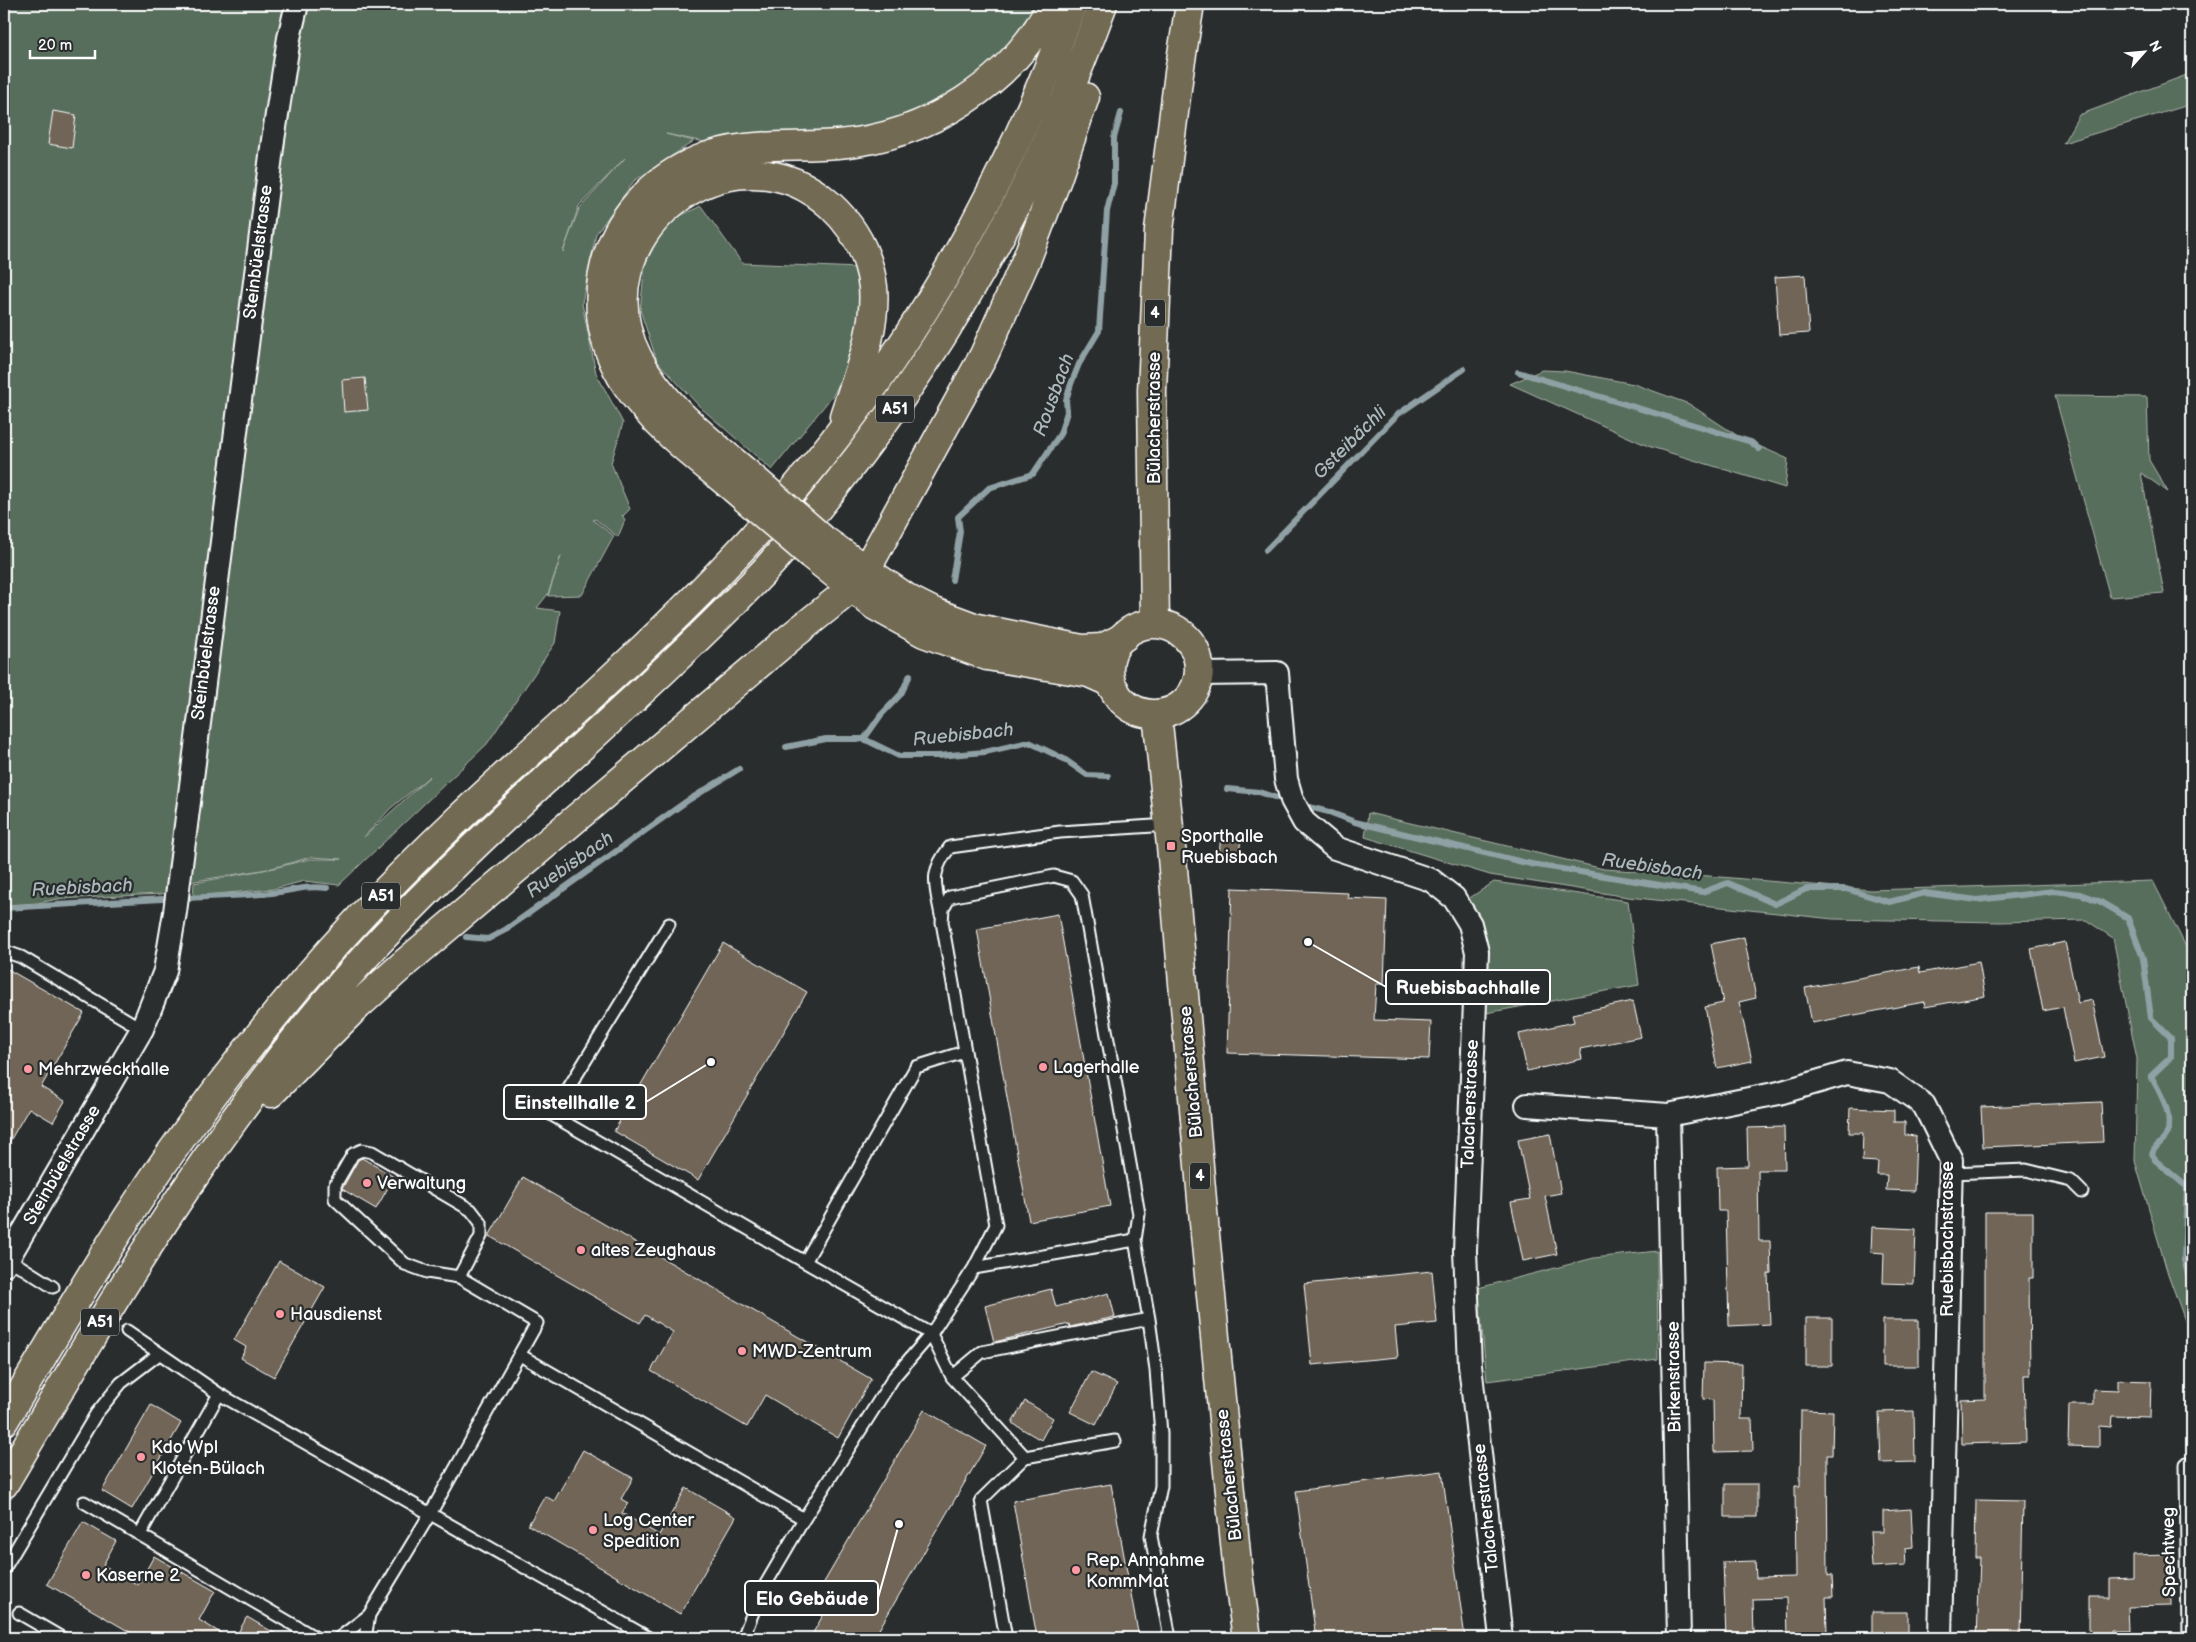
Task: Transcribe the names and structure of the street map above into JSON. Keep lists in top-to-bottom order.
{
  "streets": {
    "main road": ["4", "A51", "Bülacherstrasse"],
    "street": [
      "Steinbüelstrasse",
      "Talacherstrasse",
      "Ruebisbachstrasse",
      "Birkenstrasse"
    ],
    "lane": ["Spechtweg"]
  },
  "crossings": [
    ["Bülacherstrasse", "Talacherstrasse"],
    ["Ruebisbachstrasse", "Birkenstrasse"]
  ],
  "water": ["Rousbach", "Gsteibächli", "Ruebisbach"],
  "places": {
    "transit": ["Sporthalle Ruebisbach"],
    "other": [
      "Ruebisbachhalle",
      "Einstellhalle 2",
      "Lagerhalle",
      "Mehrzweckhalle",
      "Verwaltung",
      "altes Zeughaus",
      "Hausdienst",
      "MWD-Zentrum",
      "Kdo Wpl Kloten-Bülach",
      "Elo Gebäude",
      "Log Center Spedition",
      "Rep. Annahme KommMat",
      "Kaserne 2"
    ]
  },
  "scale_bar": "20 m",
  "north": "top right"
}
